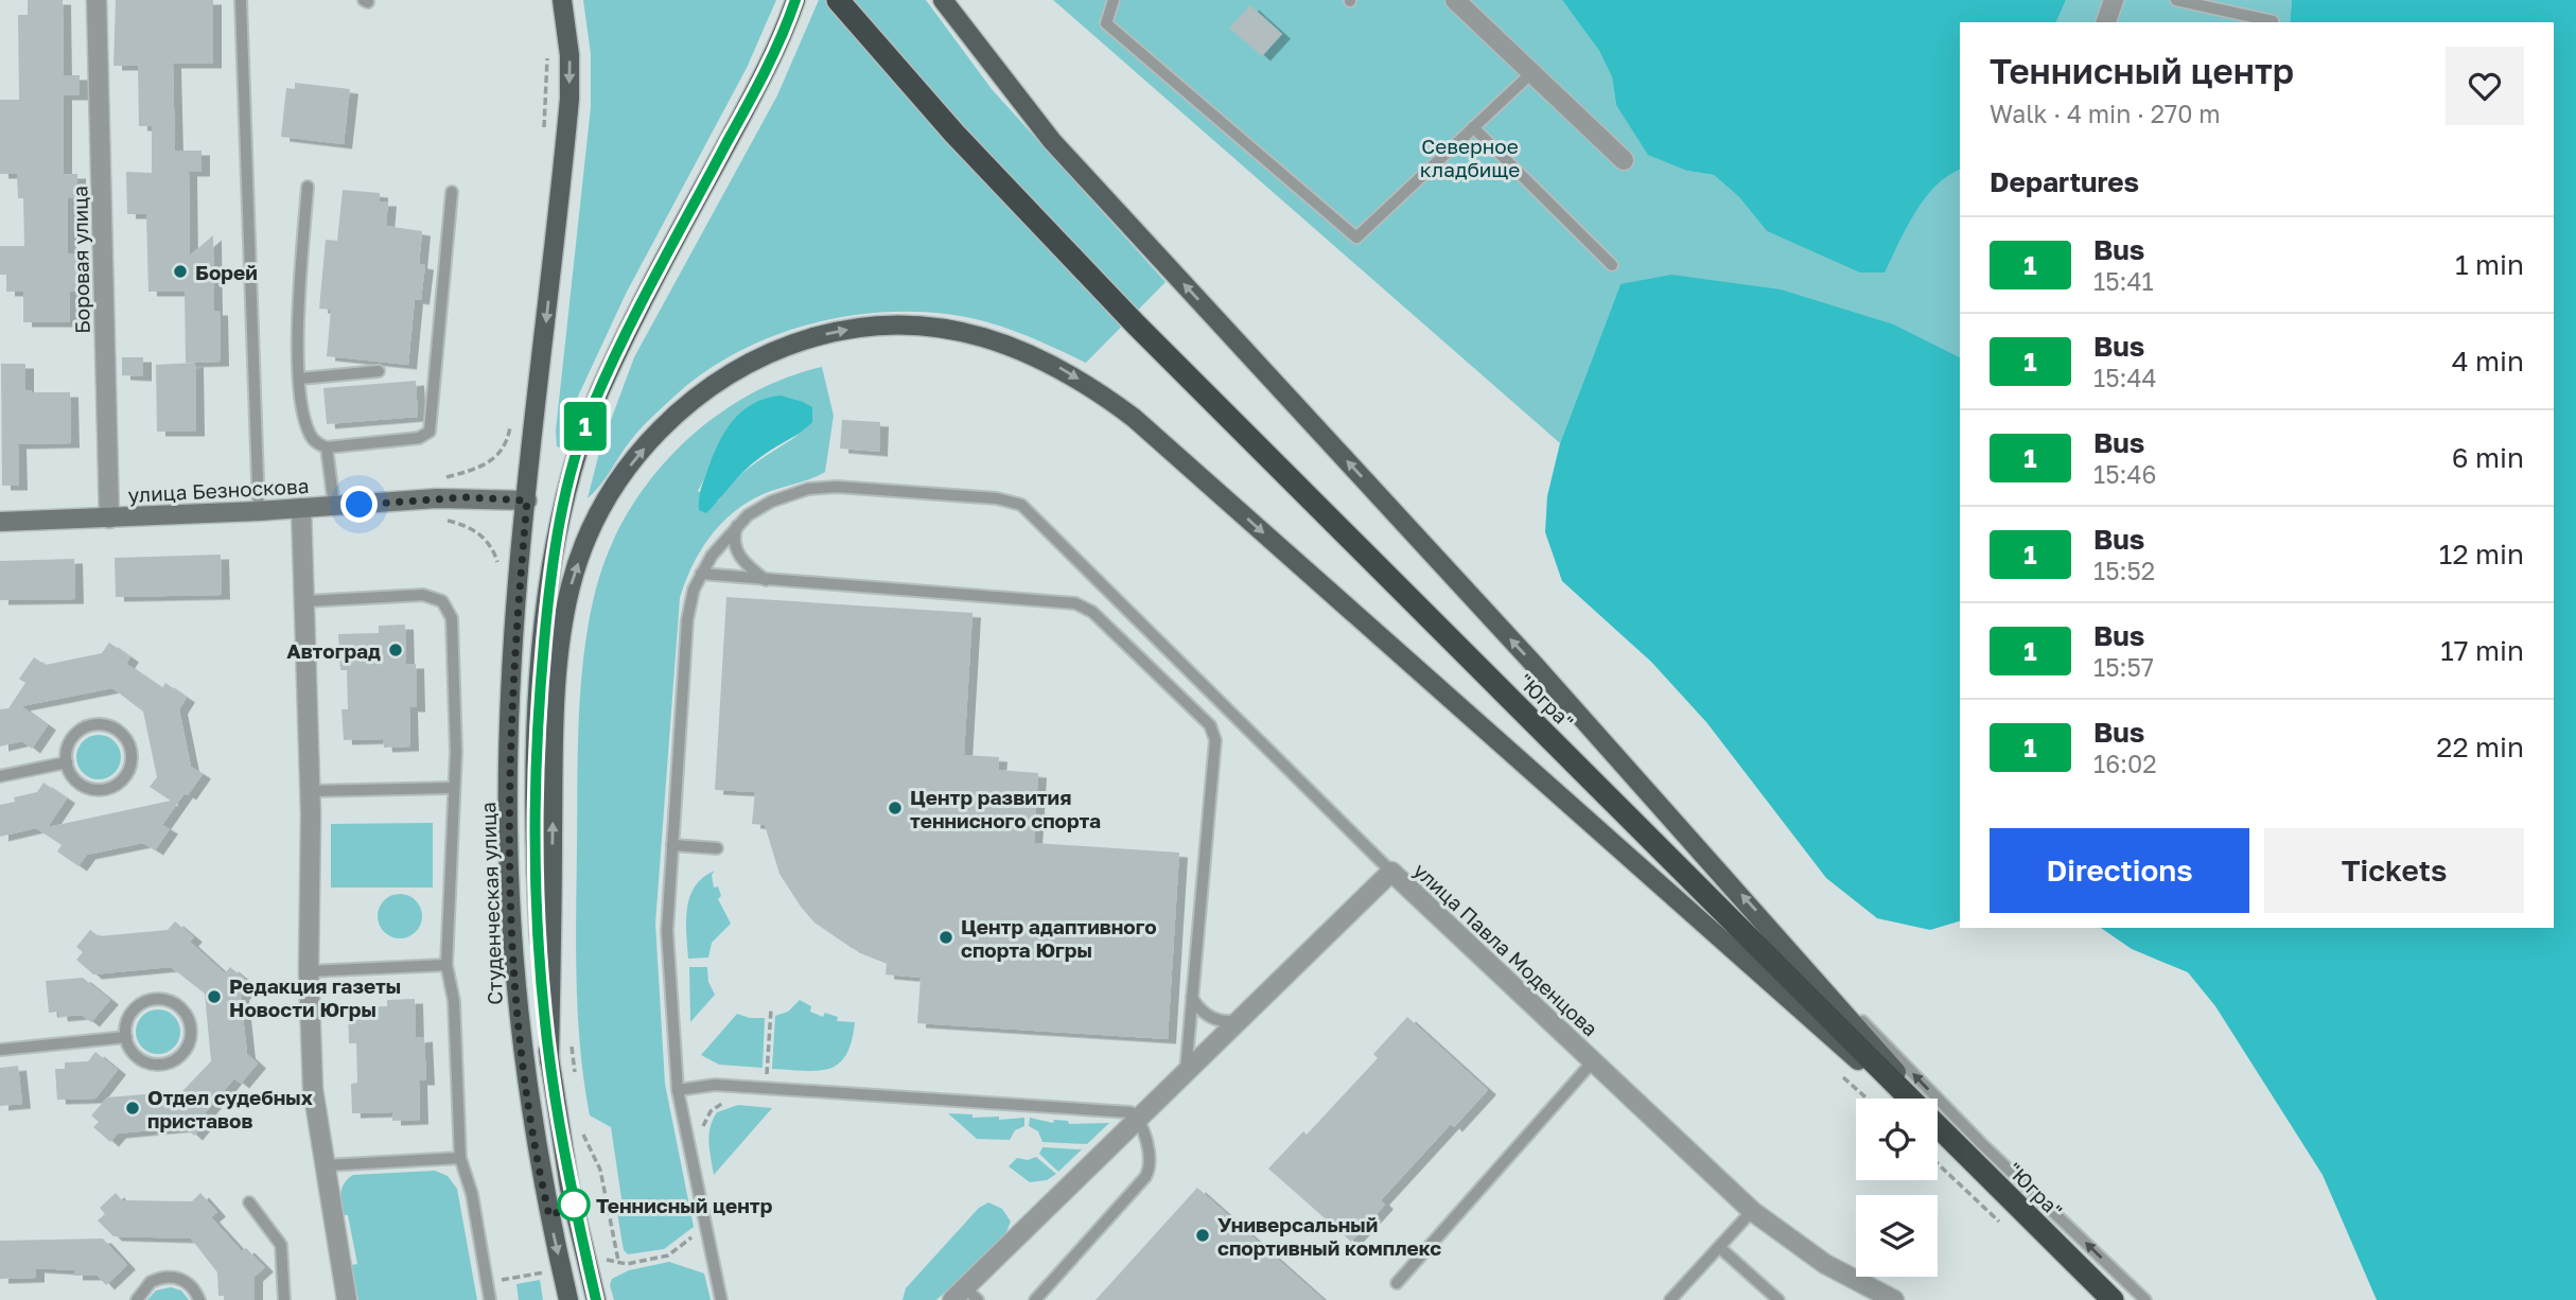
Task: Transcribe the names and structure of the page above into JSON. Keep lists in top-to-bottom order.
{
  "streets": {
    "highway": ["\"Югра\""],
    "main road": ["улица Безноскова", "Студенческая улица"],
    "street": ["Боровая улица", "улица Павла Моденцова"]
  },
  "crossings": [
    ["Боровая улица", "улица Безноскова"],
    ["улица Безноскова", "Студенческая улица"]
  ],
  "parks": ["Северное кладбище"],
  "places": [
    "Борей",
    "Автоград",
    "Центр развития теннисного спорта",
    "Центр адаптивного спорта Югры",
    "Редакция газеты Новости Югры",
    "Отдел судебных приставов",
    "Теннисный центр",
    "Универсальный спортивный комплекс"
  ],
  "lines": ["bus line 1"],
  "page": {
    "on_map": "1",
    "heading": [
      ["Теннисный центр", "Walk · 4 min · 270 m"],
      "Departures"
    ],
    "list": [
      {
        "mark": "1",
        "name": "Bus",
        "note": "15:41",
        "value": "1 min"
      },
      {
        "mark": "1",
        "name": "Bus",
        "note": "15:44",
        "value": "4 min"
      },
      {
        "mark": "1",
        "name": "Bus",
        "note": "15:46",
        "value": "6 min"
      },
      {
        "mark": "1",
        "name": "Bus",
        "note": "15:52",
        "value": "12 min"
      },
      {
        "mark": "1",
        "name": "Bus",
        "note": "15:57",
        "value": "17 min"
      },
      {
        "mark": "1",
        "name": "Bus",
        "note": "16:02",
        "value": "22 min"
      }
    ],
    "buttons": ["Directions", "Tickets"]
  }
}
